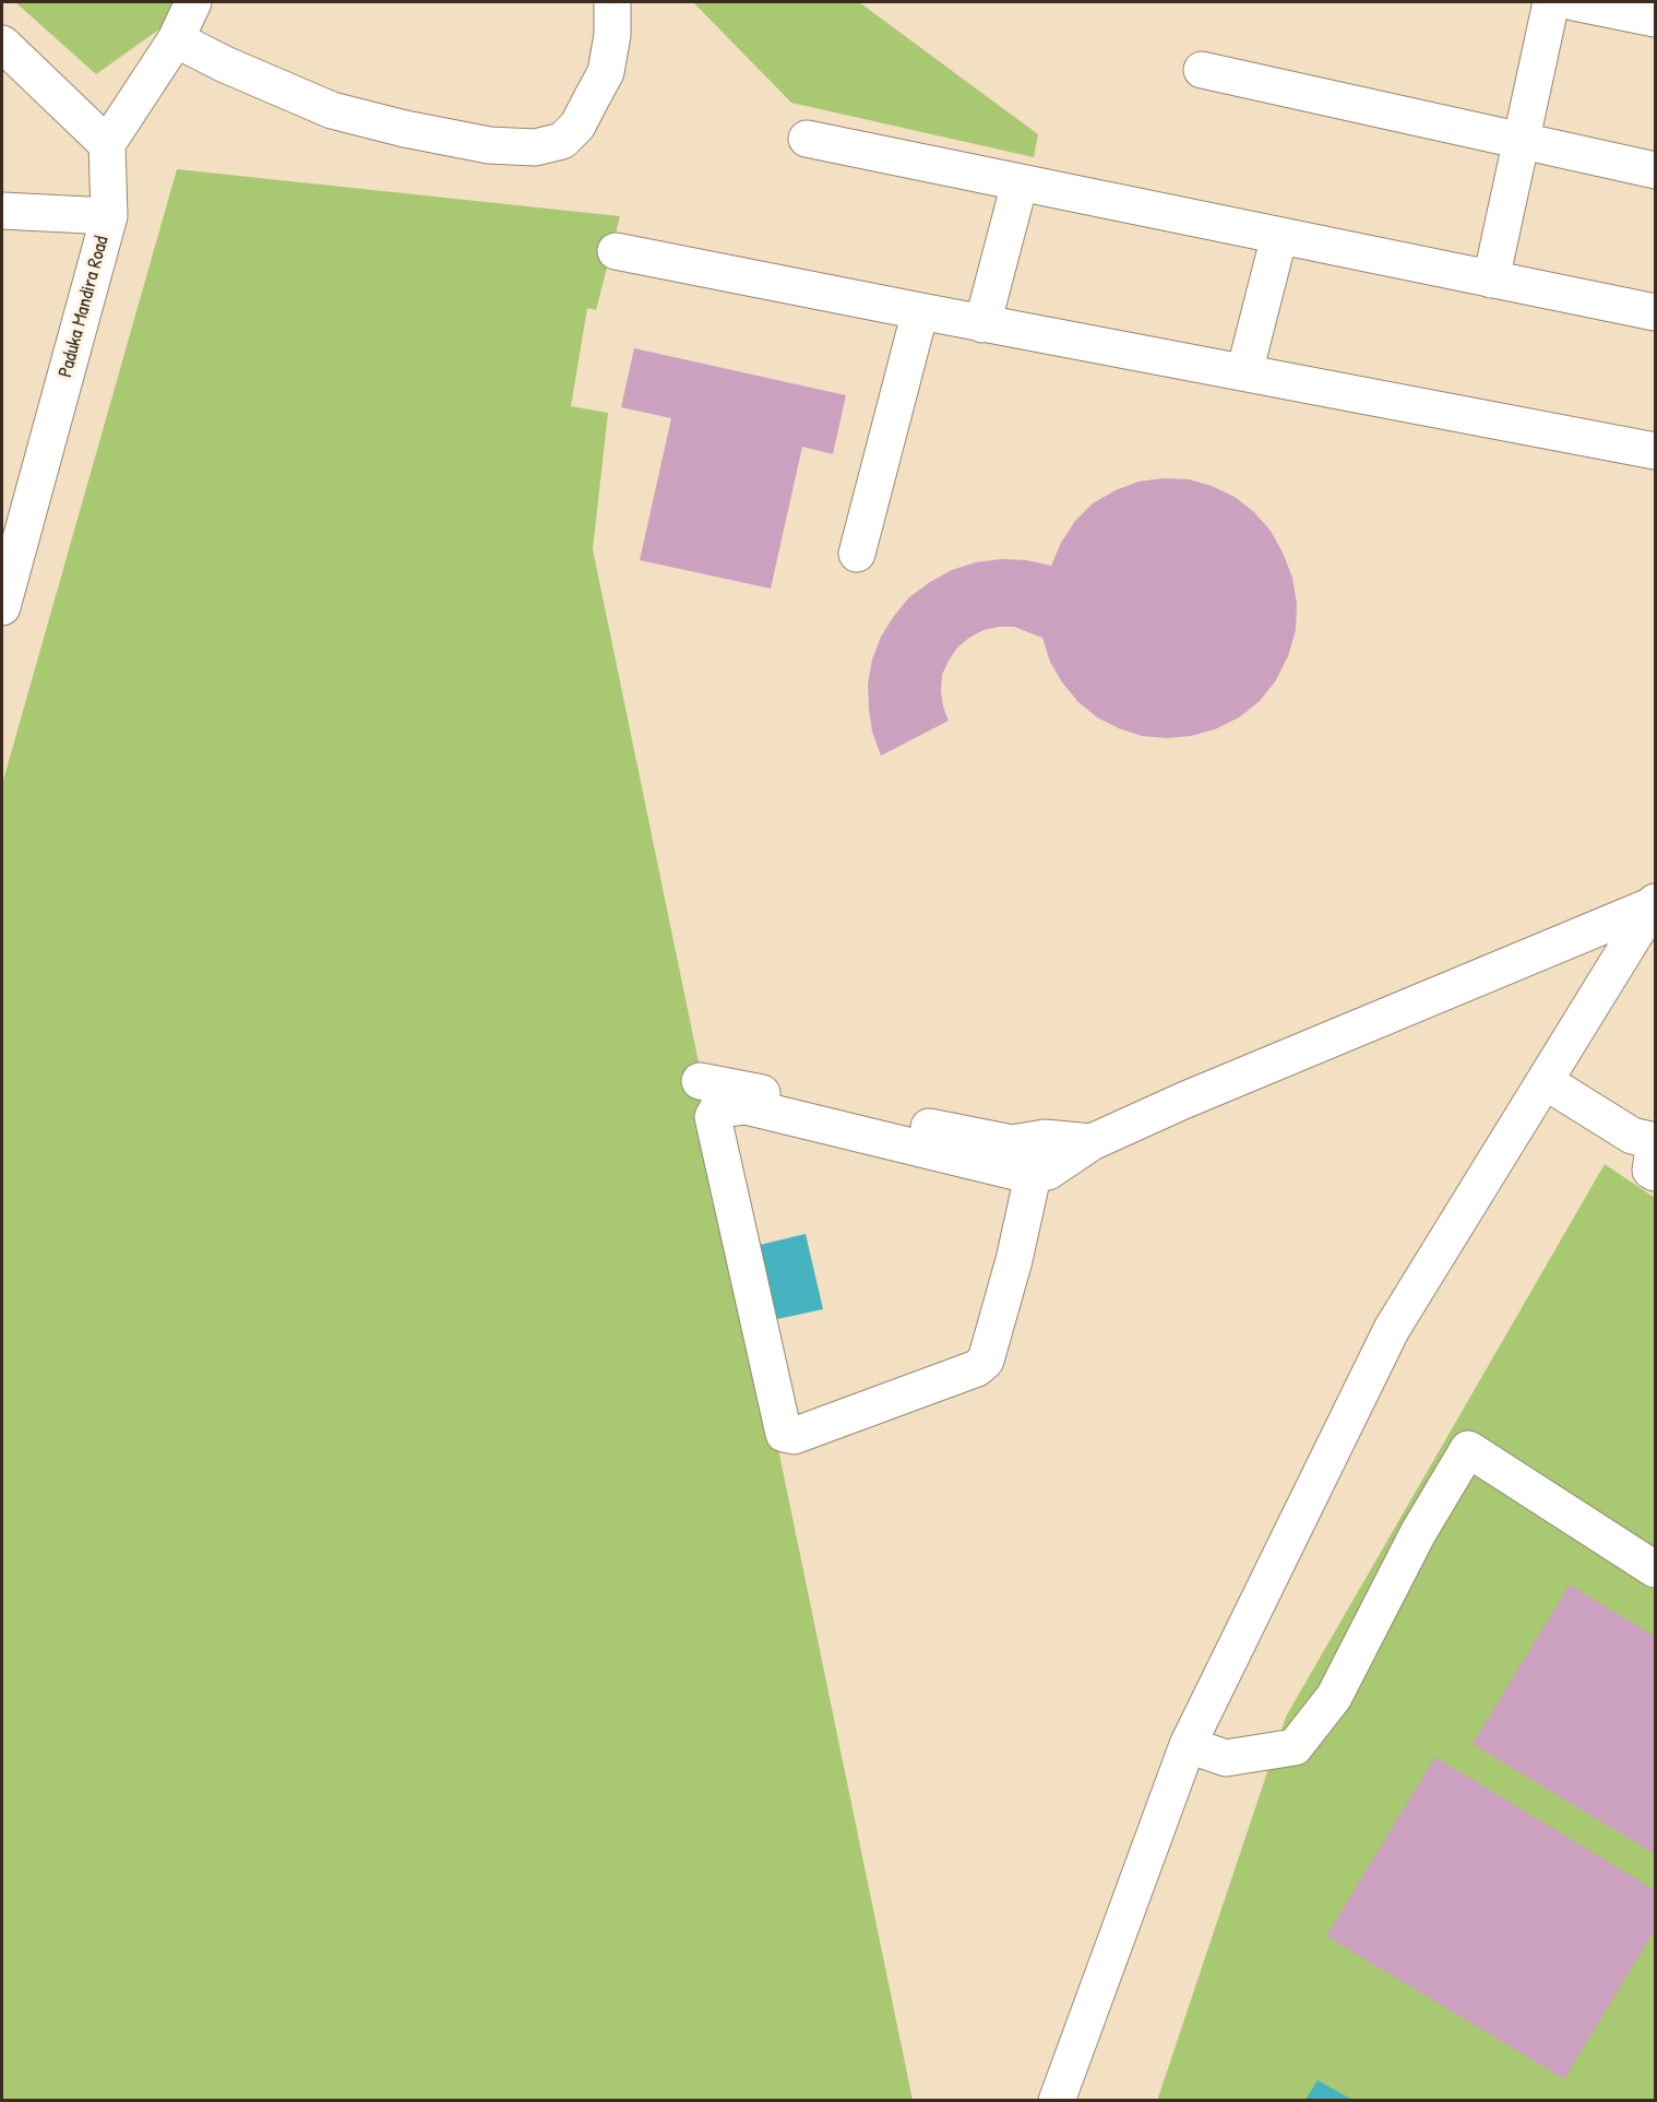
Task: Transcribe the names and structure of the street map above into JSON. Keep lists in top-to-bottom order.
{
  "streets": {
    "street": ["Paduka Mandira Road"]
  }
}
